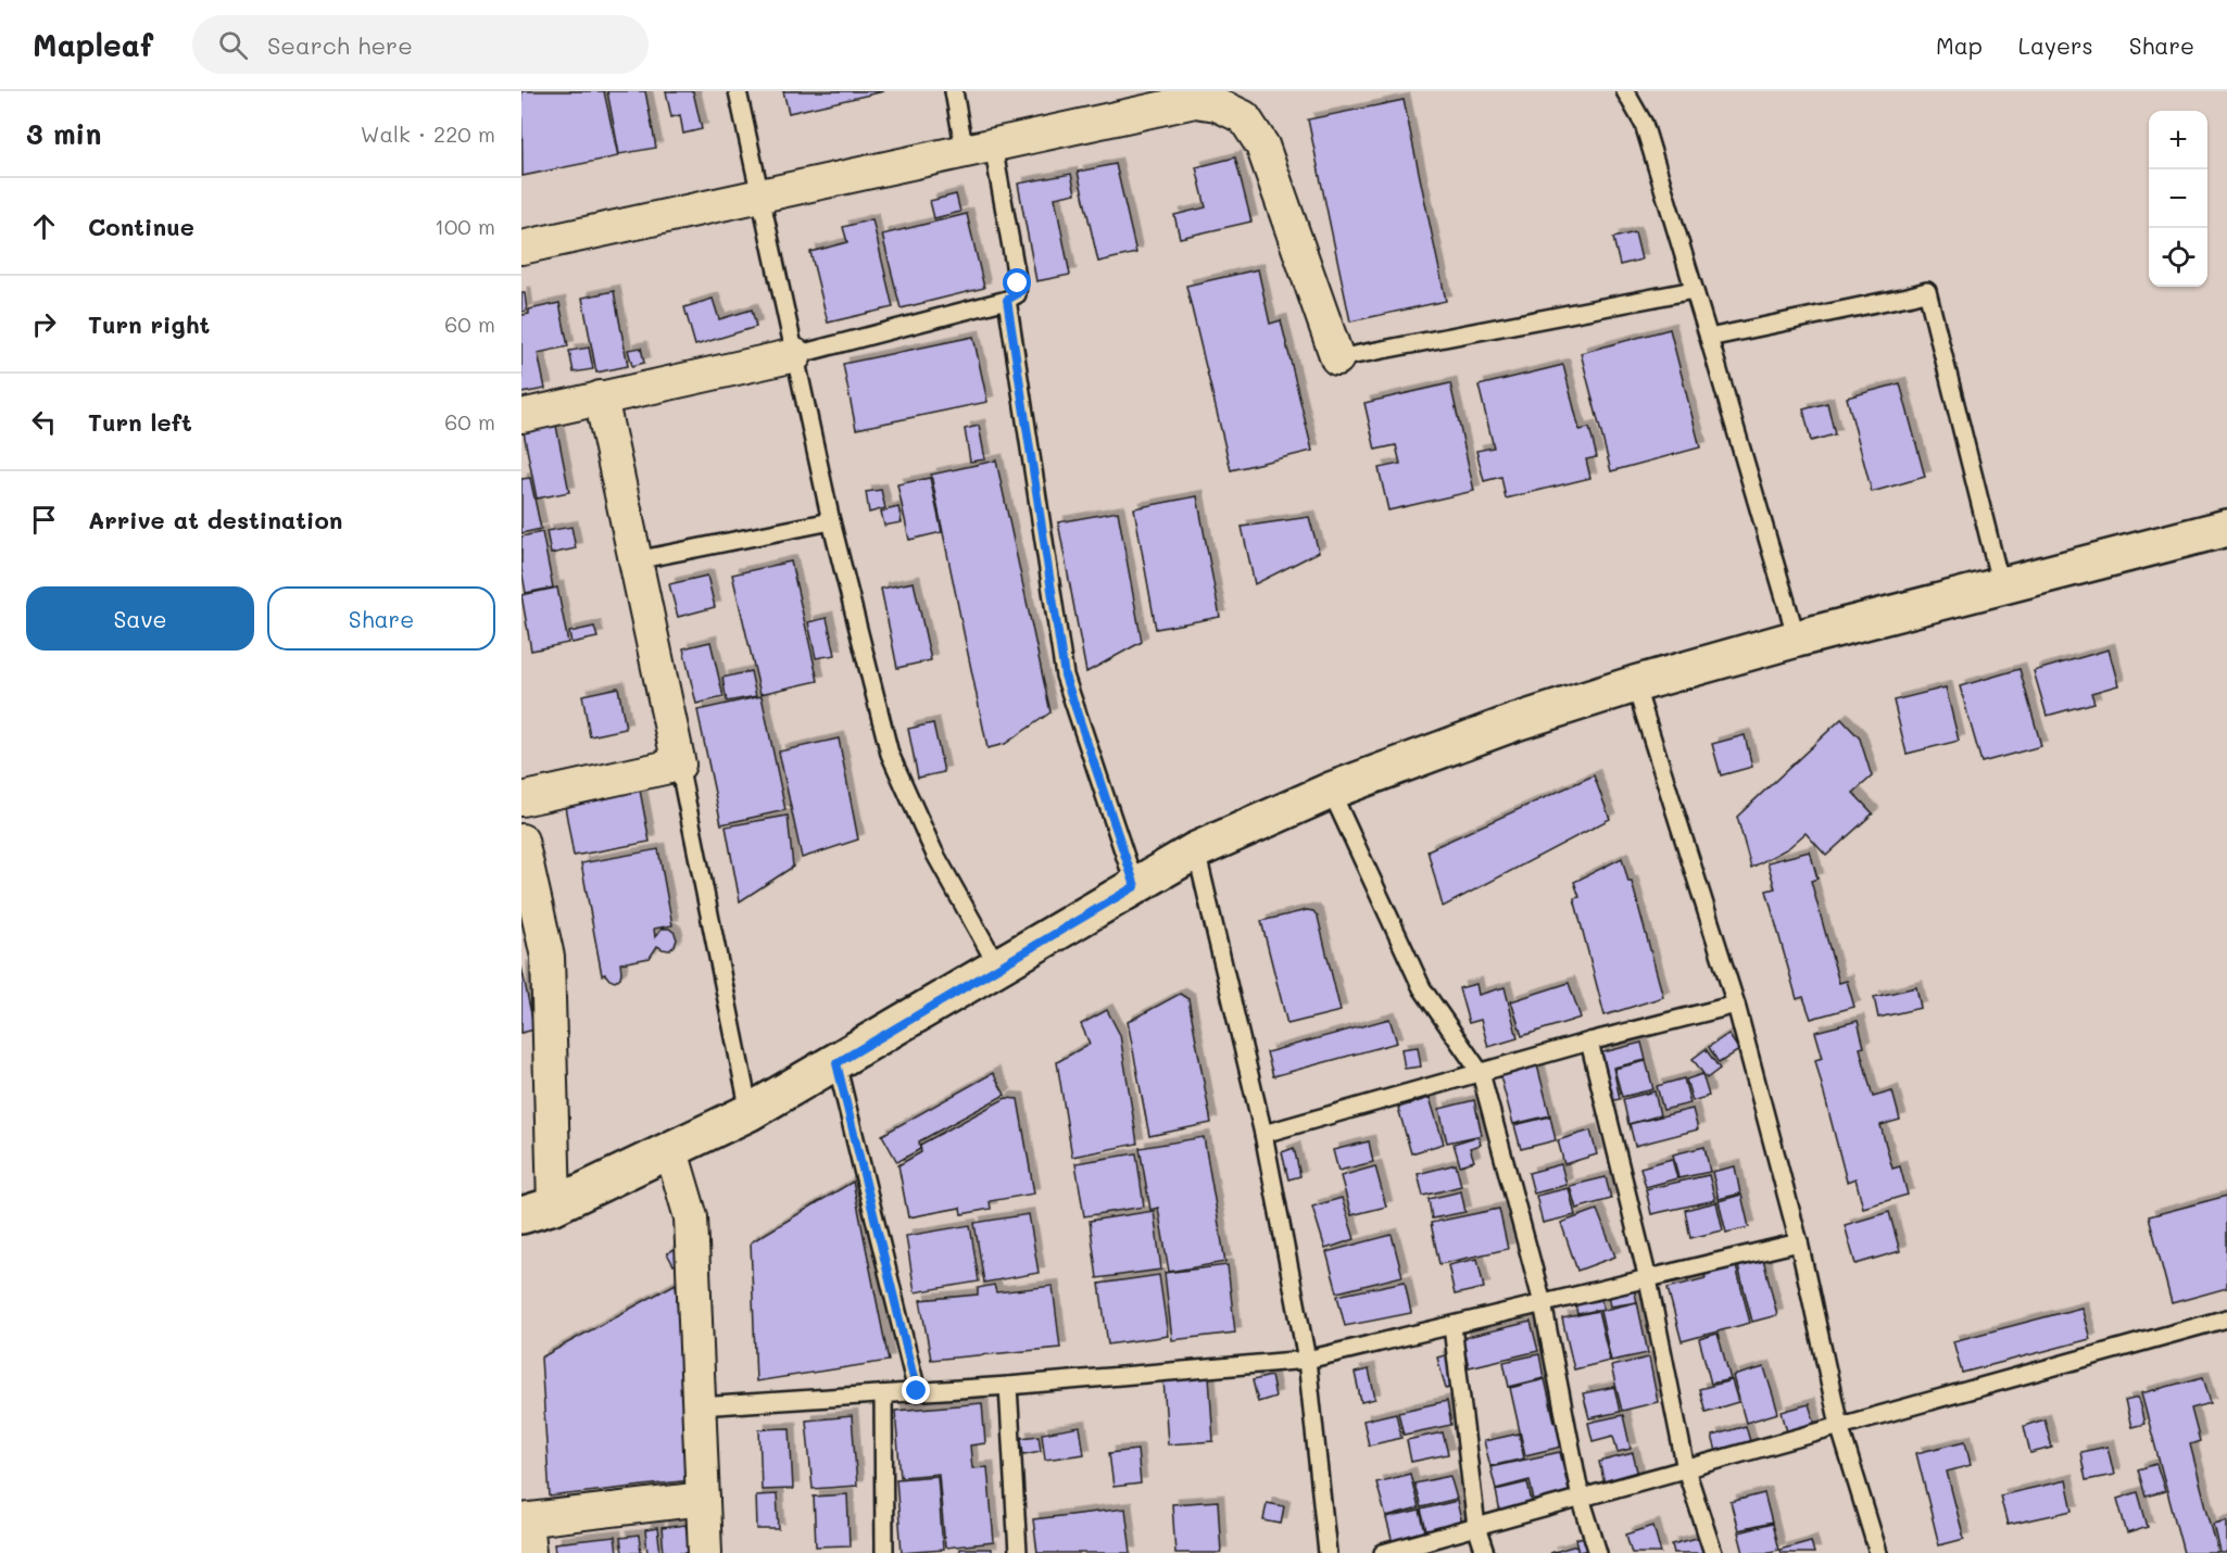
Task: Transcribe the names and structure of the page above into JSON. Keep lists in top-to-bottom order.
{
  "page": {
    "header": "Mapleaf",
    "search": "Search here",
    "nav": ["Map", "Layers", "Share"],
    "heading": ["3 min", "Walk · 220 m"],
    "map_buttons": ["+", "−"],
    "list": [
      ["Continue", "100 m"],
      ["Turn right", "60 m"],
      ["Turn left", "60 m"],
      "Arrive at destination"
    ],
    "buttons": ["Save", "Share"]
  }
}
